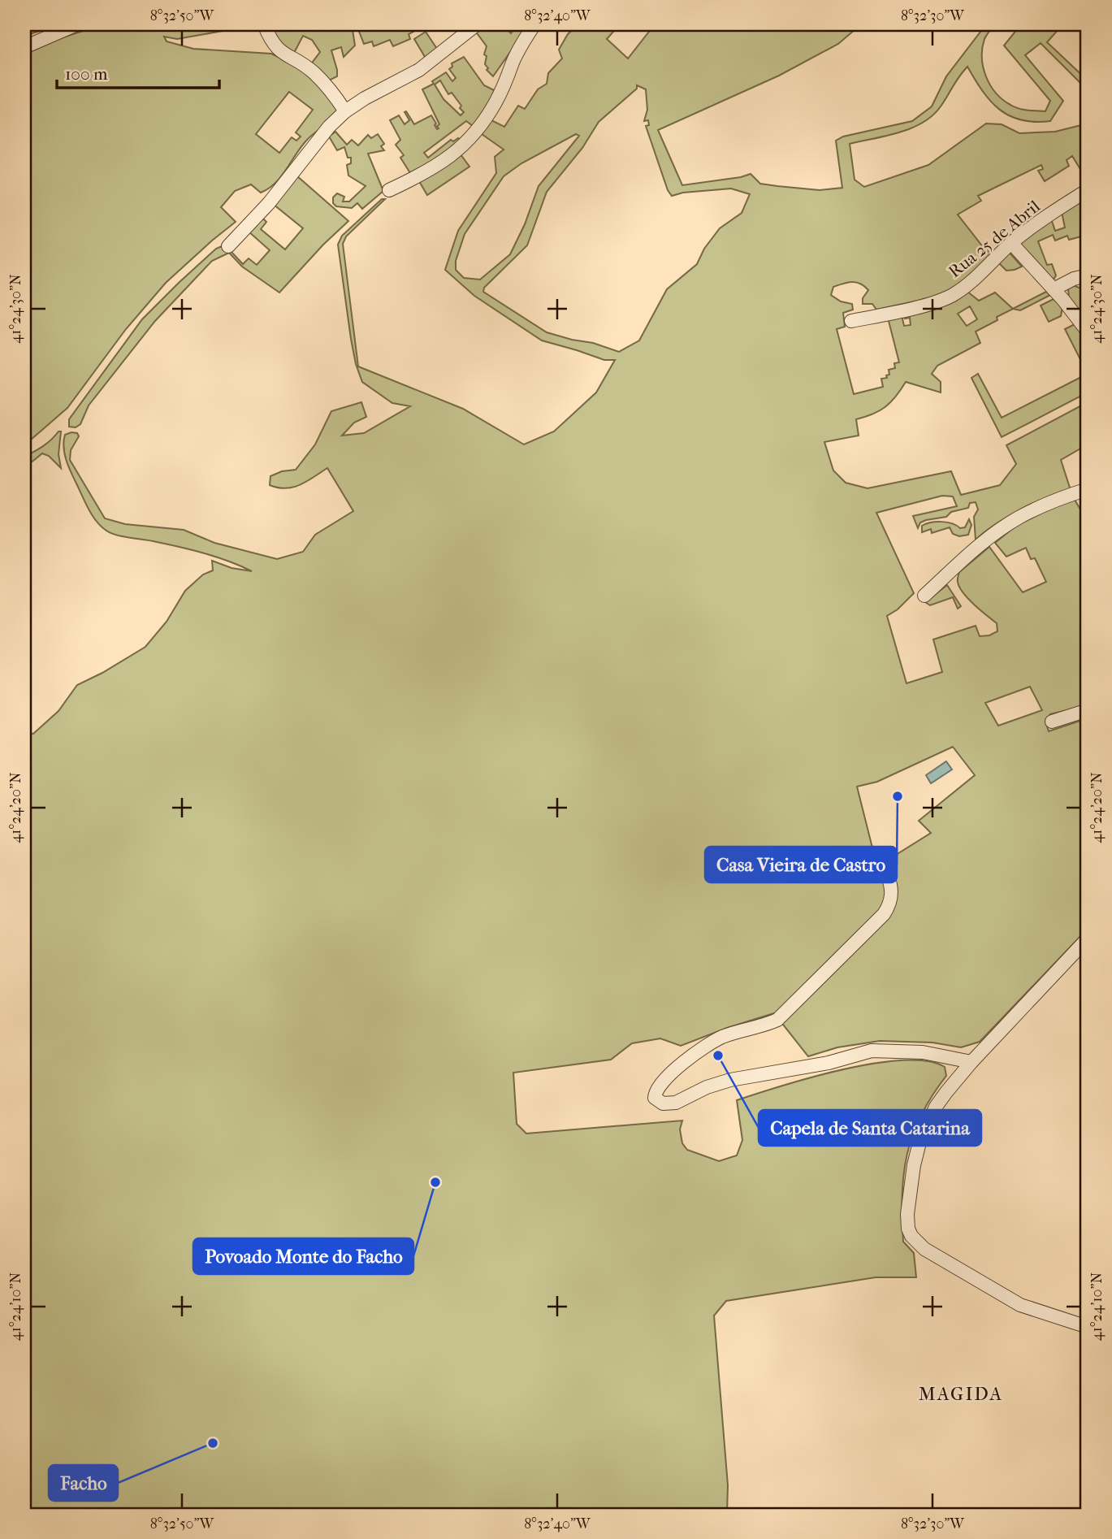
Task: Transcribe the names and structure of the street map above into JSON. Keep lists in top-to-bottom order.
{
  "streets": {
    "street": ["Rua 25 de Abril"]
  },
  "districts": ["MAGIDA"],
  "places": [
    "Casa Vieira de Castro",
    "Capela de Santa Catarina",
    "Povoado Monte do Facho",
    "Facho"
  ],
  "scale_bar": "100 m",
  "coordinates": [
    "8°32'50\"W",
    "8°32'40\"W",
    "8°32'30\"W",
    "41°24'30\"N",
    "41°24'20\"N",
    "41°24'10\"N"
  ]
}
